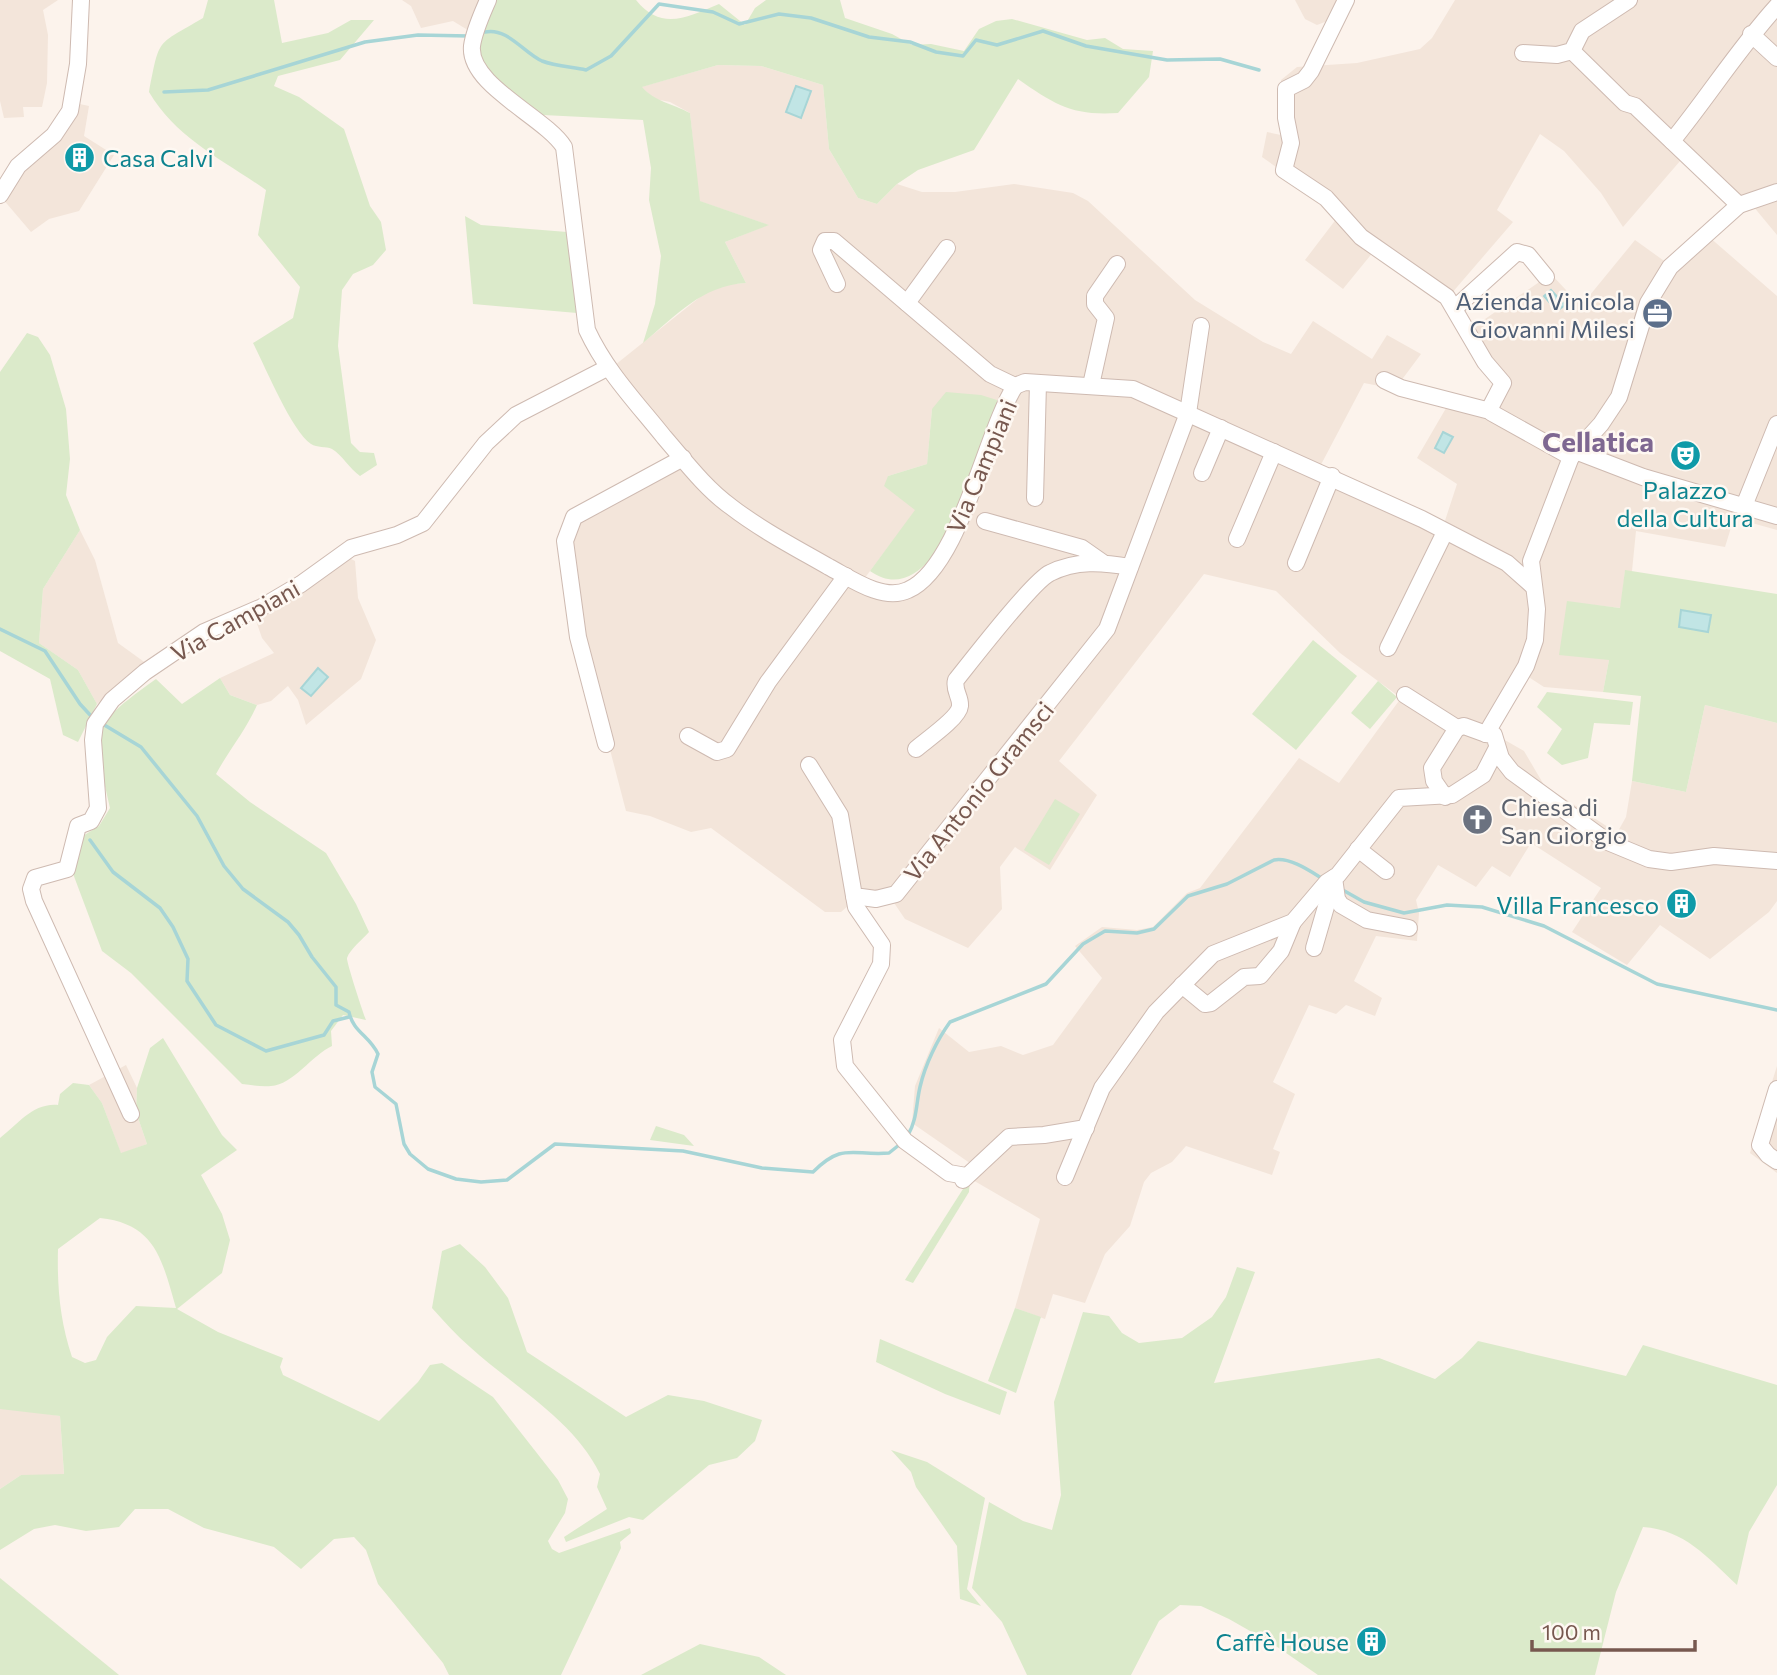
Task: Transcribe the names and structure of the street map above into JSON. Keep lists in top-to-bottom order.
{
  "streets": {
    "street": ["Via Campiani", "Via Antonio Gramsci"]
  },
  "districts": ["Cellatica"],
  "places": {
    "building": ["Casa Calvi", "Villa Francesco", "Caffè House"],
    "office": ["Azienda Vinicola Giovanni Milesi"],
    "theatre": ["Palazzo della Cultura"],
    "church": ["Chiesa di San Giorgio"]
  },
  "scale_bar": "100 m"
}
